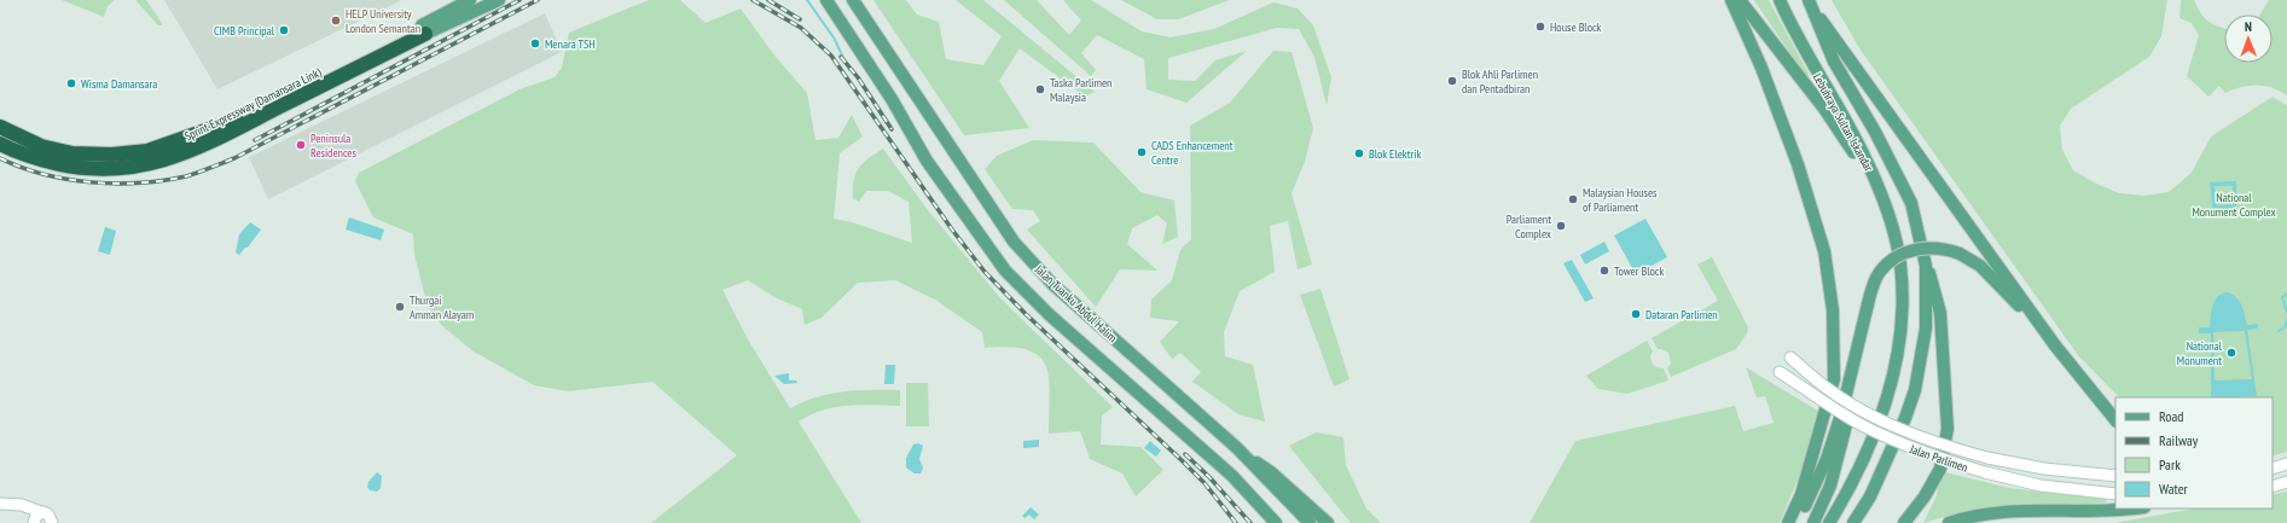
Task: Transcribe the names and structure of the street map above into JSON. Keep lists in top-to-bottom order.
{
  "streets": {
    "highway": ["Sprint Expressway (Damansara Link)"],
    "main road": ["Lebuhraya Sultan Iskandar", "Jalan Tuanku Abdul Halim"],
    "street": ["Jalan Parlimen"]
  },
  "parks": ["National Monument Complex"],
  "places": [
    "HELP University London Semantan",
    "House Block",
    "CIMB Principal",
    "Menara TSH",
    "Blok Ahli Parlimen dan Pentadbiran",
    "Wisma Damansara",
    "Taska Parlimen Malaysia",
    "Peninsula Residences",
    "CADS Enhancement Centre",
    "Blok Elektrik",
    "Malaysian Houses of Parliament",
    "Parliament Complex",
    "Tower Block",
    "Thurgai Amman Alayam",
    "Dataran Parlimen",
    "National Monument"
  ],
  "legend": [
    "Road",
    "Railway",
    "Park",
    "Water"
  ],
  "north": "top"
}
